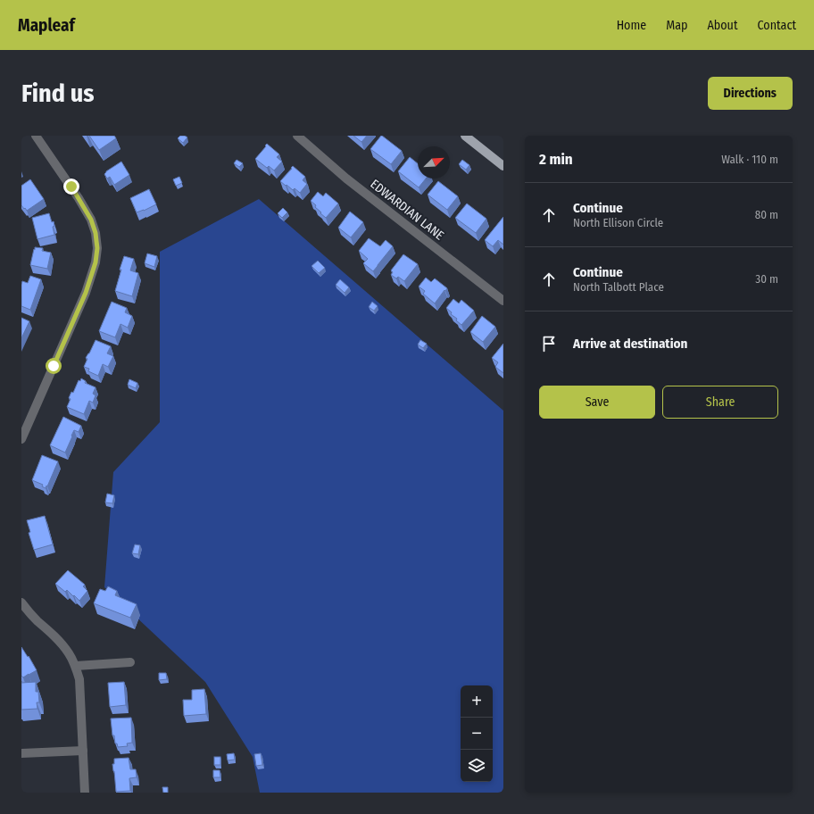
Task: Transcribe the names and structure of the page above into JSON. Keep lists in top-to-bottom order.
{
  "streets": {
    "street": ["EDWARDIAN LANE"]
  },
  "north": "top right",
  "page": {
    "header": "Mapleaf",
    "nav": [
      "Home",
      "Map",
      "About",
      "Contact"
    ],
    "buttons": [
      "Directions",
      ["Save", "Share"]
    ],
    "title": "Find us",
    "heading": ["2 min", "Walk · 110 m"],
    "list": [
      ["Continue", "North Ellison Circle", "80 m"],
      ["Continue", "North Talbott Place", "30 m"],
      "Arrive at destination"
    ],
    "map_buttons": ["+", "−"]
  }
}
